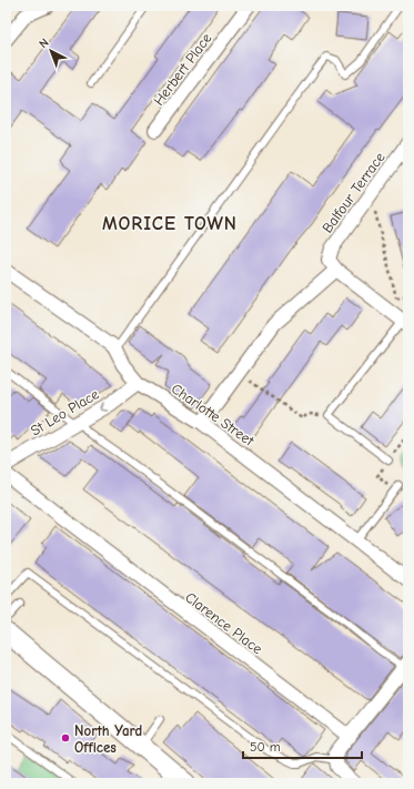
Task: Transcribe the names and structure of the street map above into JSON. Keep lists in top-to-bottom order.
{
  "streets": {
    "street": [
      "Herbert Place",
      "Balfour Terrace",
      "St Leo Place",
      "Charlotte Street",
      "Clarence Place"
    ]
  },
  "crossings": [
    ["St Leo Place", "Charlotte Street"]
  ],
  "one_way": ["St Leo Place"],
  "districts": ["MORICE TOWN"],
  "places": ["North Yard Offices"],
  "scale_bar": "50 m",
  "north": "top left"
}
